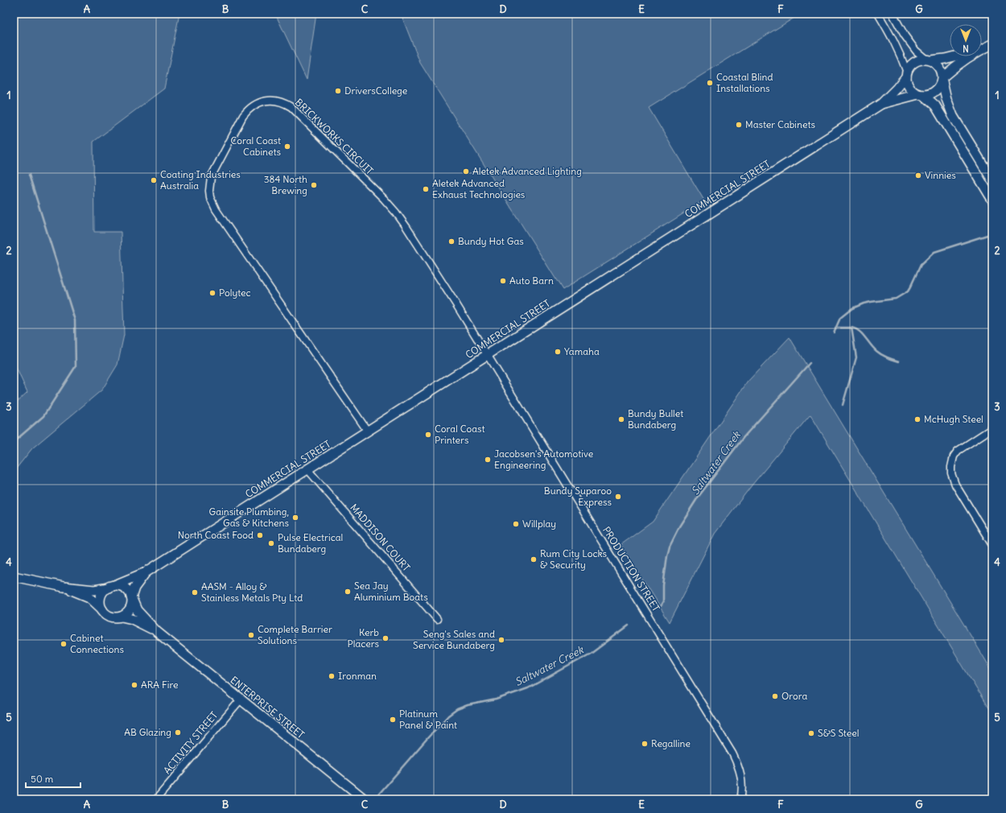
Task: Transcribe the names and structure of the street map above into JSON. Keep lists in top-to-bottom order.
{
  "streets": {
    "street": [
      "BRICKWORKS CIRCUIT",
      "COMMERCIAL STREET",
      "MADDISON COURT",
      "PRODUCTION STREET",
      "ENTERPRISE STREET",
      "ACTIVITY STREET"
    ]
  },
  "crossings": [
    ["BRICKWORKS CIRCUIT", "COMMERCIAL STREET"],
    ["BRICKWORKS CIRCUIT", "PRODUCTION STREET"],
    ["COMMERCIAL STREET", "MADDISON COURT"],
    ["COMMERCIAL STREET", "PRODUCTION STREET"],
    ["COMMERCIAL STREET", "ENTERPRISE STREET"],
    ["ENTERPRISE STREET", "ACTIVITY STREET"]
  ],
  "water": ["Saltwater Creek"],
  "places": [
    "Coastal Blind Installations",
    "DriversCollege",
    "Master Cabinets",
    "Coral Coast Cabinets",
    "Aletek Advanced Lighting",
    "Vinnies",
    "Coating Industries Australia",
    "384 North Brewing",
    "Aletek Advanced Exhaust Technologies",
    "Bundy Hot Gas",
    "Auto Barn",
    "Polytec",
    "Yamaha",
    "Bundy Bullet Bundaberg",
    "McHugh Steel",
    "Coral Coast Printers",
    "Jacobsen's Automotive Engineering",
    "Bundy Suparoo Express",
    "Gainsite Plumbing, Gas & Kitchens",
    "Willplay",
    "North Coast Food",
    "Pulse Electrical Bundaberg",
    "Rum City Locks & Security",
    "Sea Jay Aluminium Boats",
    "AASM - Alloy & Stainless Metals Pty Ltd",
    "Complete Barrier Solutions",
    "Kerb Placers",
    "Seng's Sales and Service Bundaberg",
    "Cabinet Connections",
    "Ironman",
    "ARA Fire",
    "Orora",
    "Platinum Panel & Paint",
    "AB Glazing",
    "S&S Steel",
    "Regalline"
  ],
  "scale_bar": "50 m",
  "north": "bottom",
  "grid": {
    "columns": [
      "A",
      "B",
      "C",
      "D",
      "E",
      "F",
      "G"
    ],
    "rows": [
      "1",
      "2",
      "3",
      "4",
      "5"
    ]
  }
}
